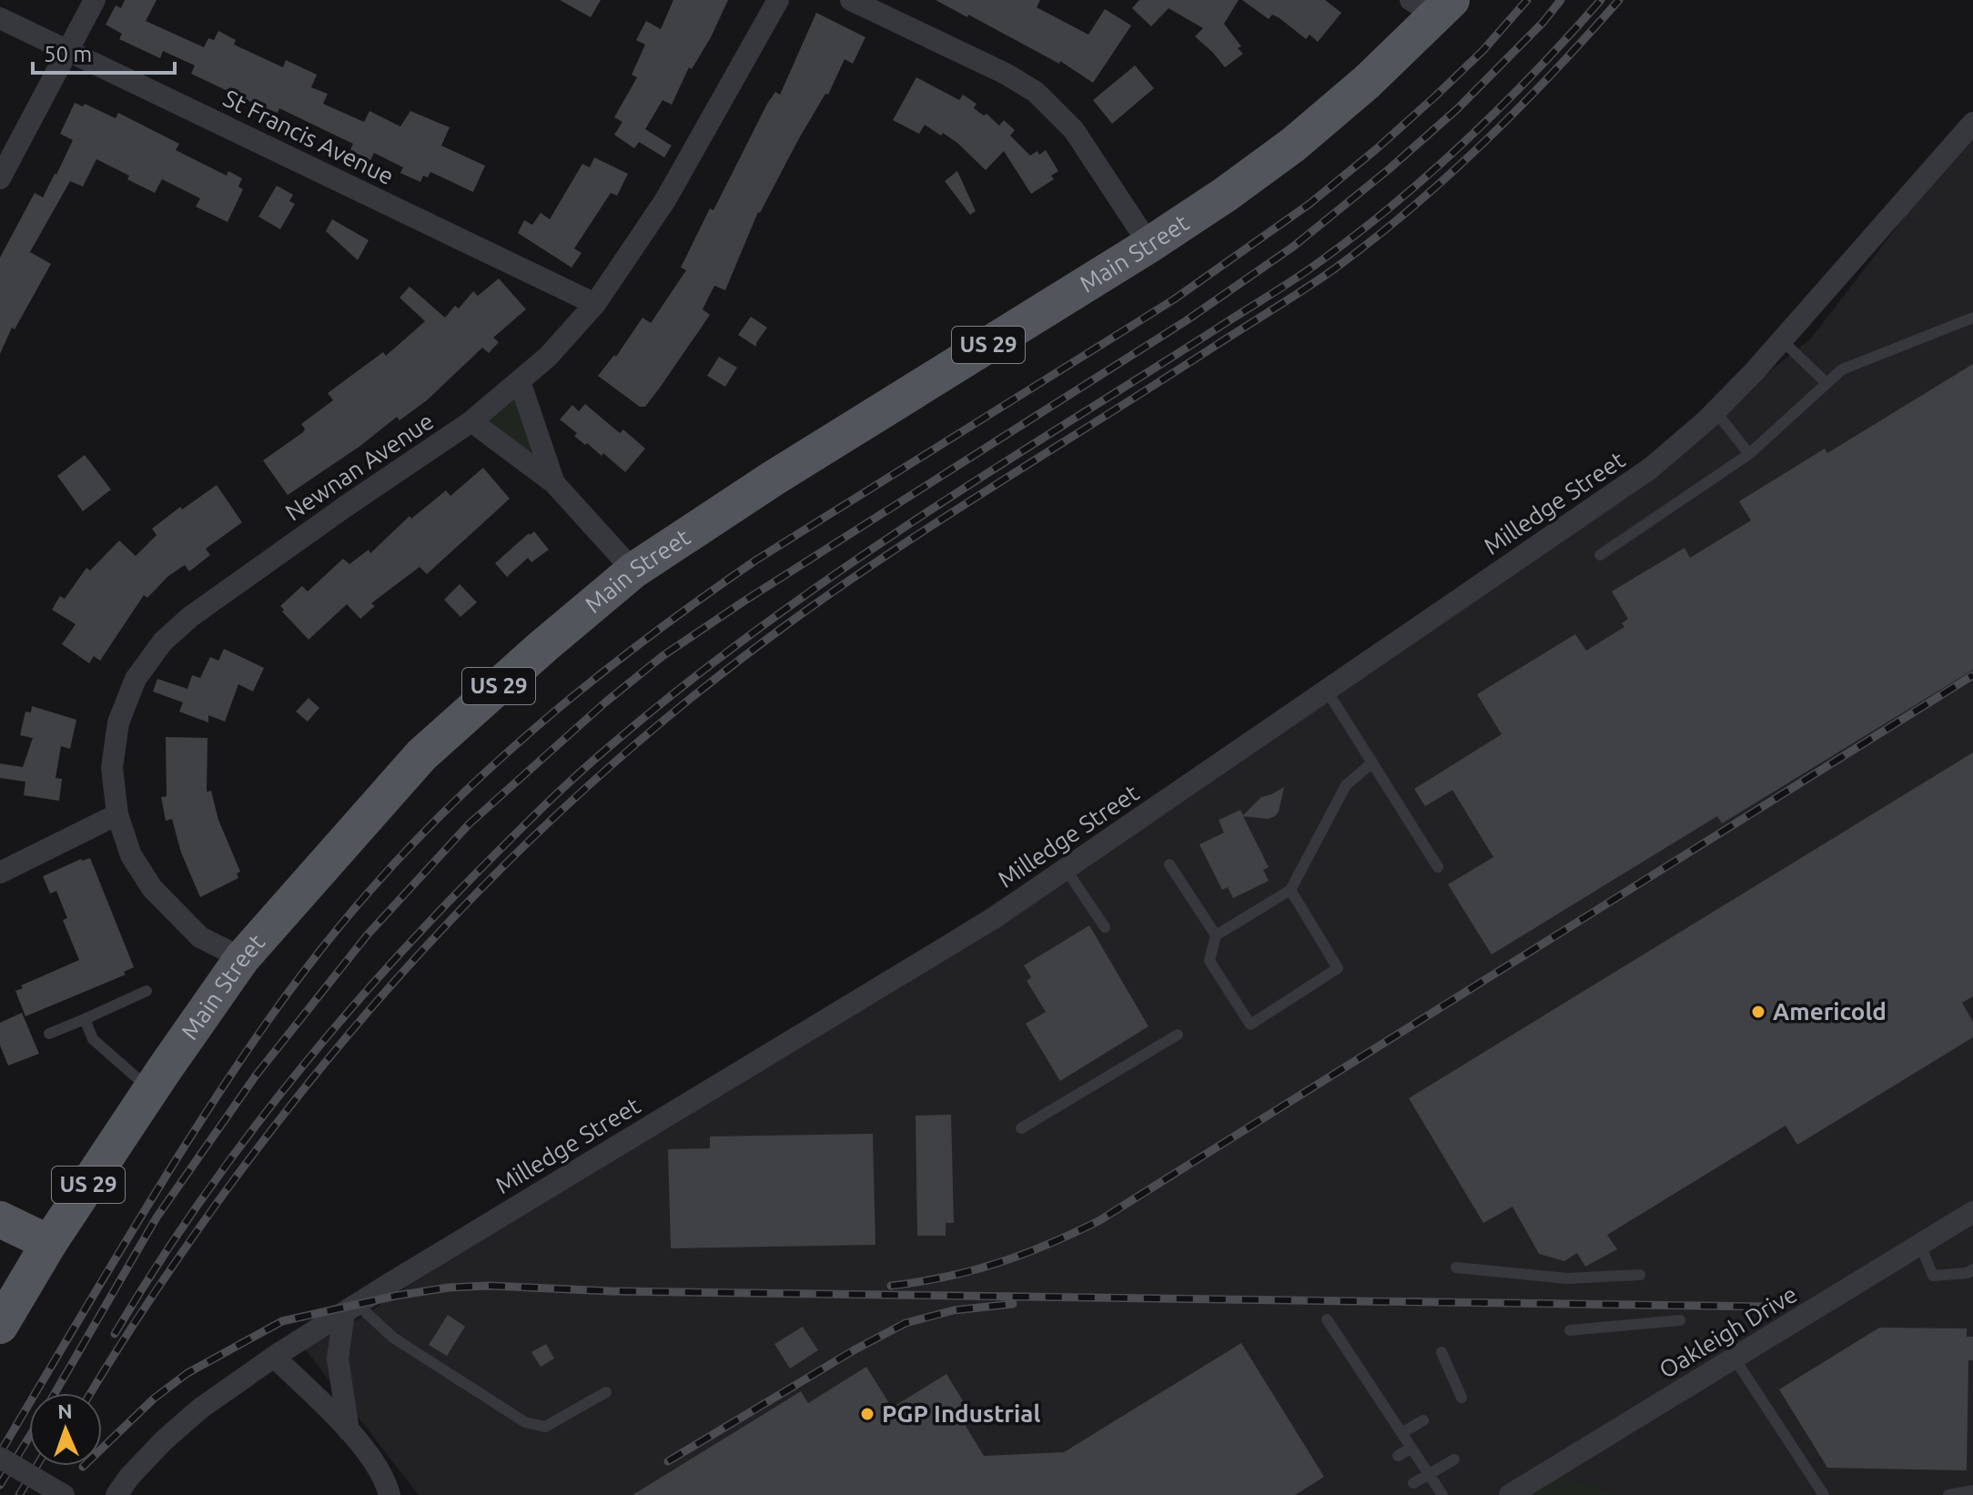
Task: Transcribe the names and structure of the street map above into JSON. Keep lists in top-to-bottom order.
{
  "streets": {
    "main road": ["Main Street", "US 29"],
    "street": [
      "St Francis Avenue",
      "Newnan Avenue",
      "Milledge Street",
      "Oakleigh Drive"
    ]
  },
  "crossings": [
    ["St Francis Avenue", "Newnan Avenue"],
    ["Main Street", "Newnan Avenue"]
  ],
  "places": ["Americold", "PGP Industrial"],
  "scale_bar": "50 m",
  "north": "top"
}
